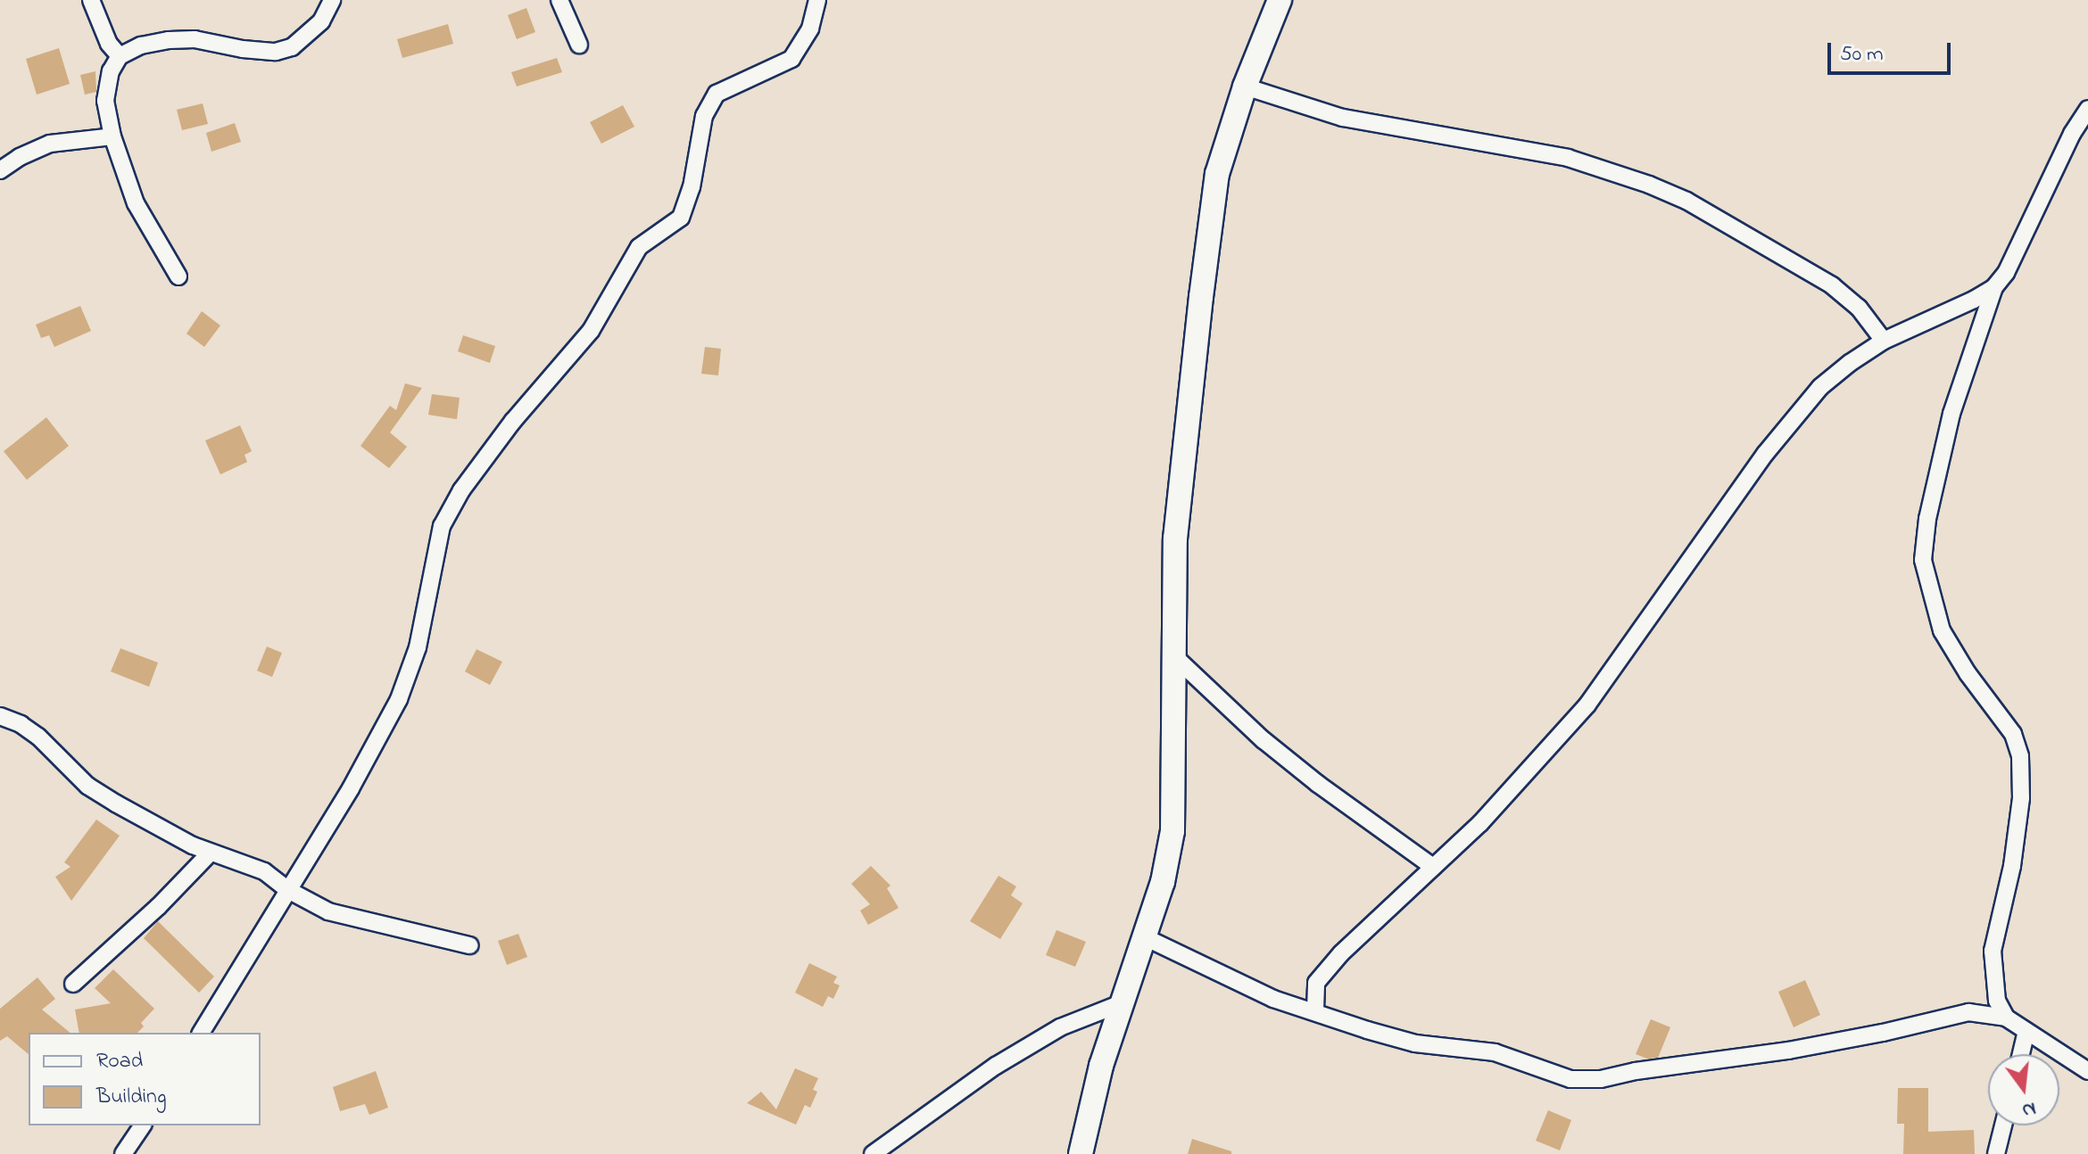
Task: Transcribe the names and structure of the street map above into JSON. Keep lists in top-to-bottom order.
{
  "legend": ["Road", "Building"],
  "scale_bar": "50 m",
  "north": "bottom"
}
